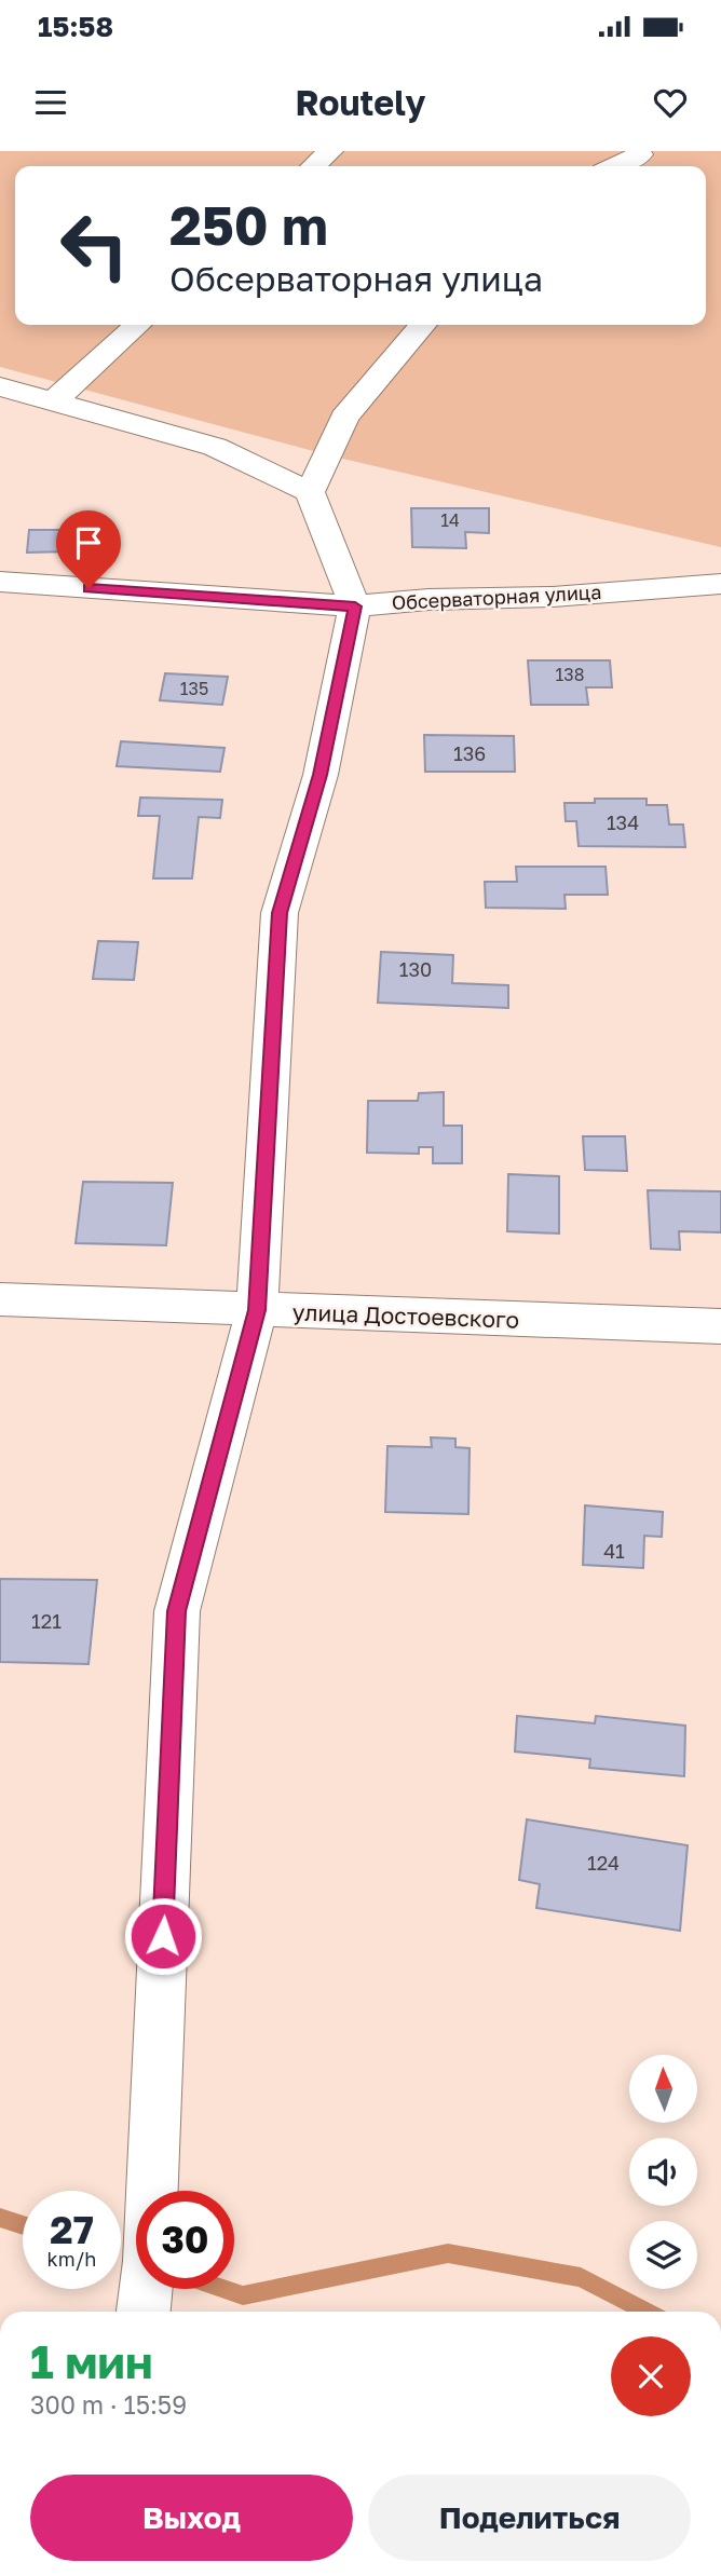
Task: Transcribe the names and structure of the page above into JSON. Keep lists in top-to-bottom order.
{
  "streets": {
    "street": ["Обсерваторная улица", "улица Достоевского"]
  },
  "house_numbers": [
    "14",
    "138",
    "135",
    "136",
    "134",
    "130",
    "41",
    "121",
    "124"
  ],
  "north": "top",
  "page": {
    "status": "15:58",
    "header": "Routely",
    "turn": ["250 m", "Обсерваторная улица"],
    "speed": "27 km/h",
    "limit": "30",
    "heading": ["1 мин", "300 m · 15:59"],
    "buttons": ["Выход", "Поделиться"]
  }
}
